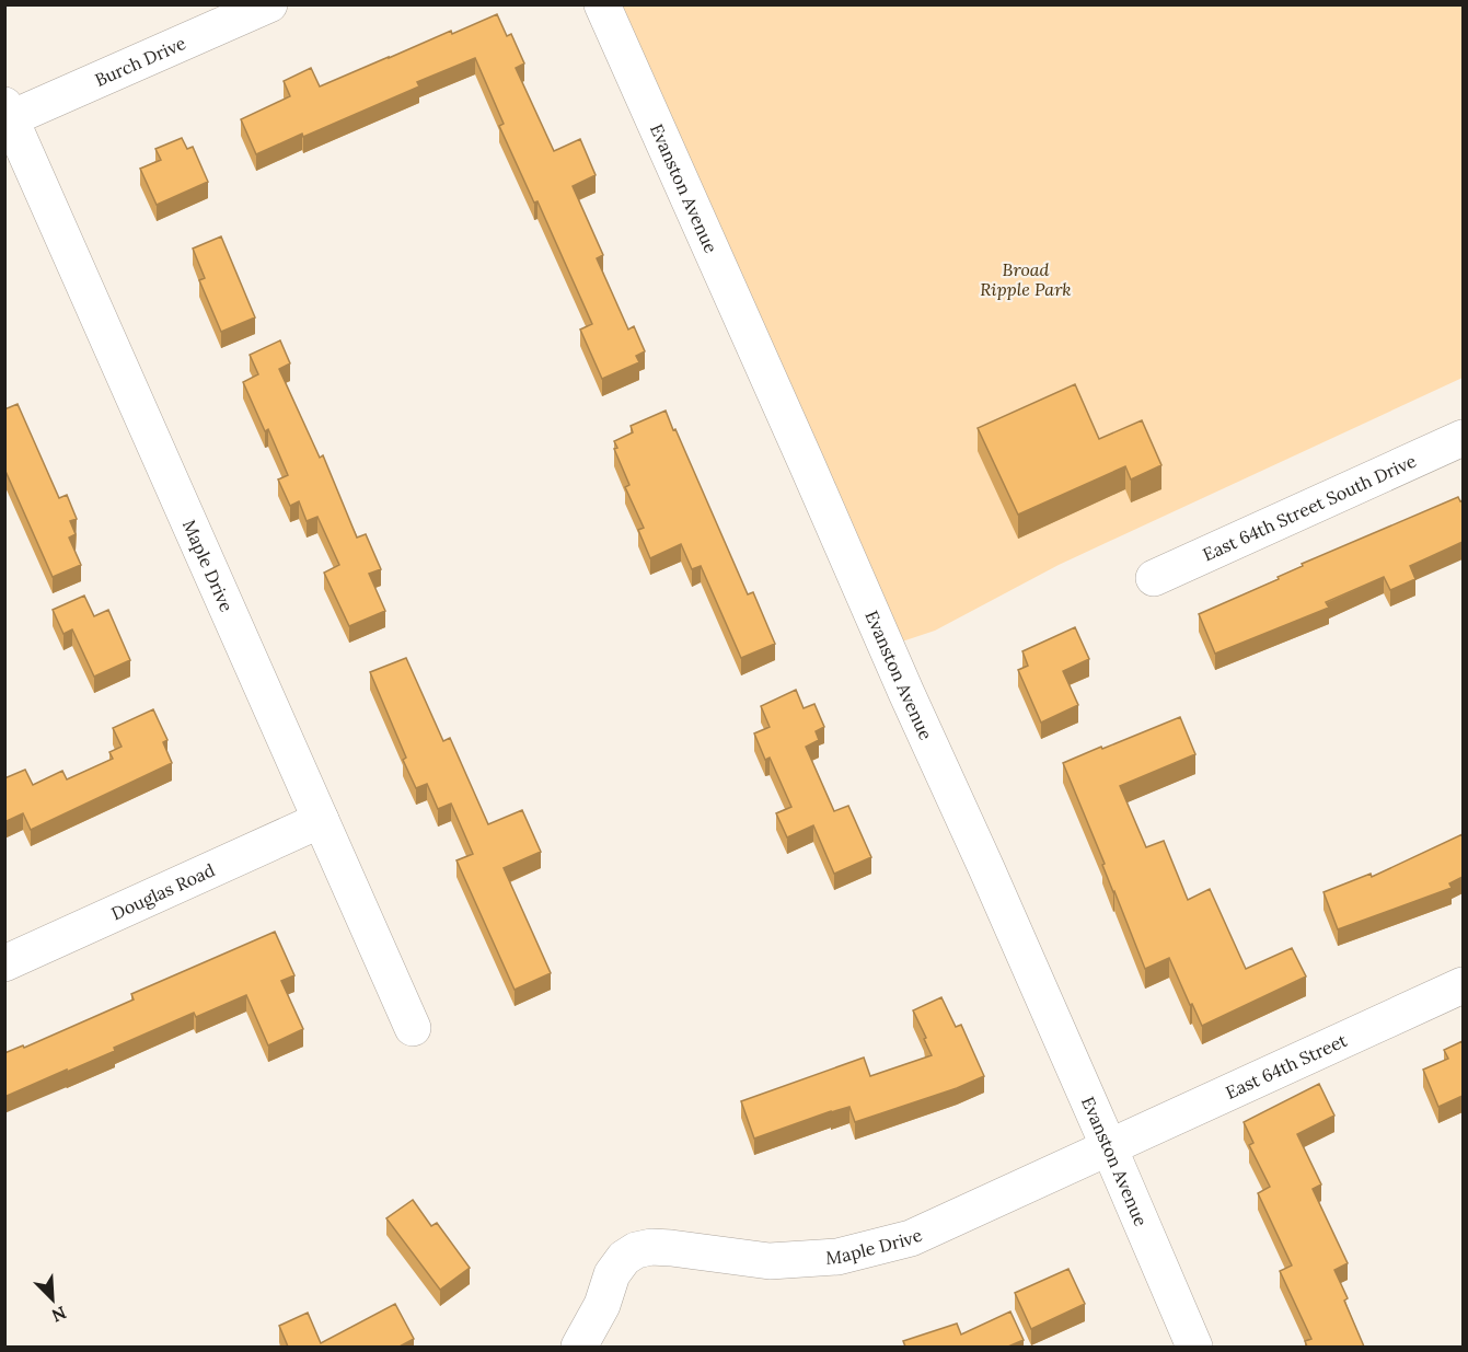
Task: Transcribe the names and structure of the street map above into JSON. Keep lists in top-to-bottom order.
{
  "streets": {
    "street": [
      "Burch Drive",
      "Evanston Avenue",
      "East 64th Street South Drive",
      "Maple Drive",
      "Douglas Road",
      "East 64th Street"
    ]
  },
  "crossings": [
    ["Burch Drive", "Maple Drive"],
    ["Evanston Avenue", "Maple Drive"],
    ["Evanston Avenue", "East 64th Street"],
    ["Maple Drive", "Douglas Road"],
    ["Maple Drive", "East 64th Street"]
  ],
  "parks": ["Broad Ripple Park"],
  "north": "bottom right"
}
